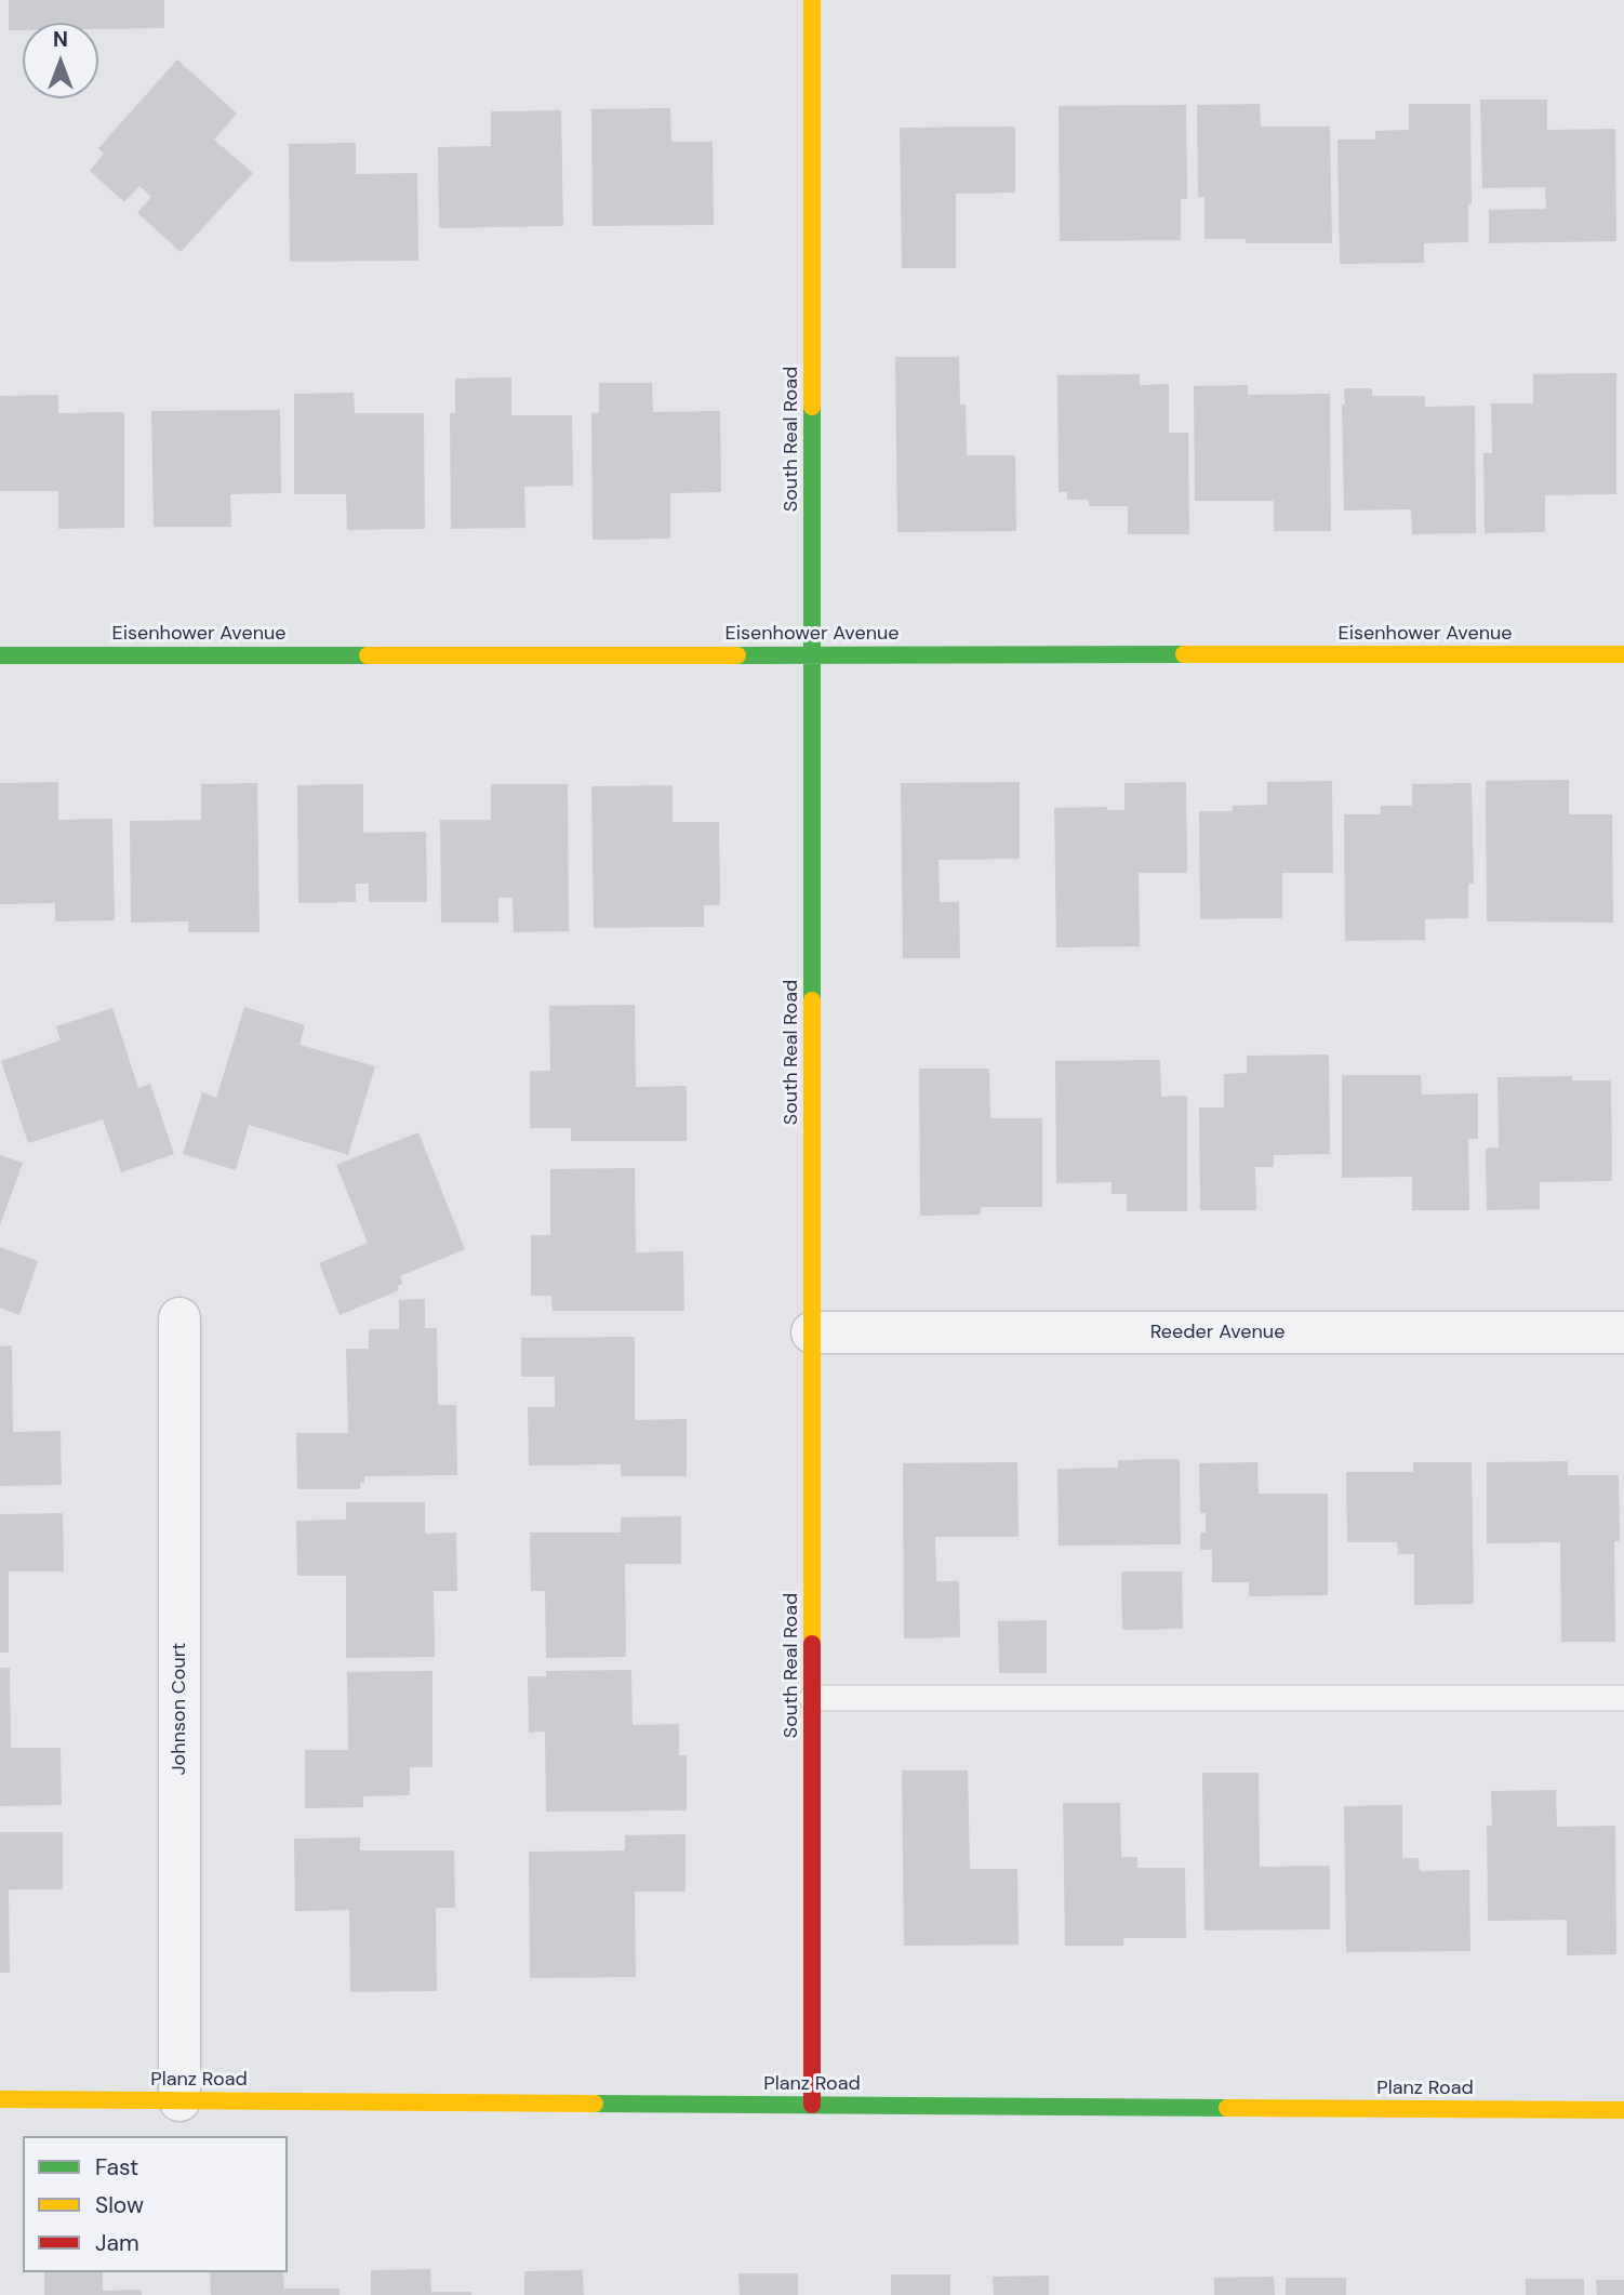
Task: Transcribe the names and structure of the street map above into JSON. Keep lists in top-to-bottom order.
{
  "streets": {
    "street": [
      "South Real Road",
      "Eisenhower Avenue",
      "Reeder Avenue",
      "Johnson Court",
      "Planz Road"
    ]
  },
  "crossings": [
    ["South Real Road", "Eisenhower Avenue"],
    ["South Real Road", "Reeder Avenue"],
    ["South Real Road", "Planz Road"],
    ["Johnson Court", "Planz Road"]
  ],
  "legend": ["Fast", "Slow", "Jam"],
  "north": "top"
}
